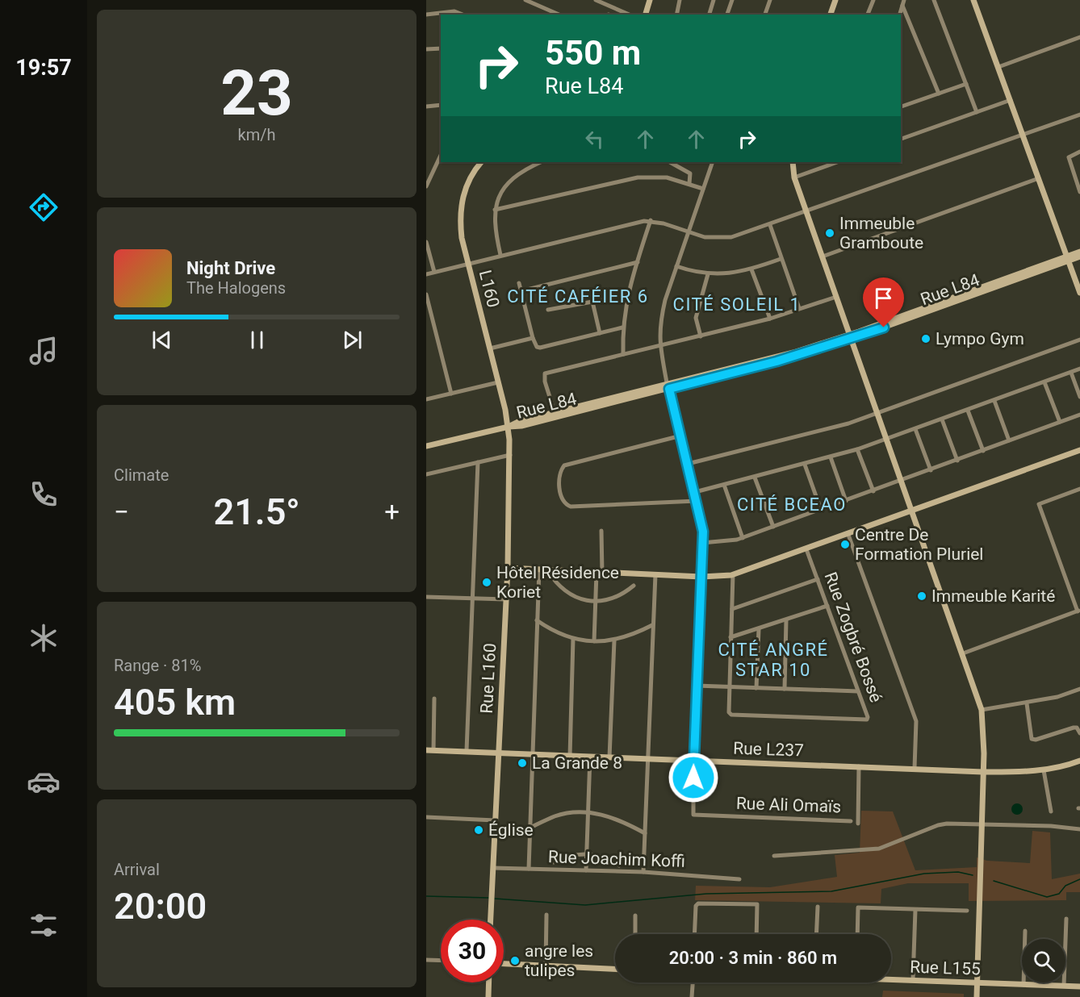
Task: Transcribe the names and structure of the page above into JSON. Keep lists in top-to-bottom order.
{
  "streets": {
    "street": [
      "L160",
      "Rue L84",
      "Rue Zogbré Bossé",
      "Rue L160",
      "Rue L237",
      "Rue Ali Omaïs",
      "Rue Joachim Koffi",
      "Rue L155"
    ]
  },
  "crossings": [
    ["L160", "Rue L84"],
    ["L160", "Rue L160"],
    ["Rue L84", "Rue L160"],
    ["Rue L160", "Rue L237"],
    ["Rue L160", "Rue Joachim Koffi"],
    ["Rue L237", "Rue Ali Omaïs"]
  ],
  "districts": [
    "CITÉ CAFÉIER 6",
    "CITÉ SOLEIL 1",
    "CITÉ BCEAO",
    "CITÉ ANGRÉ STAR 10"
  ],
  "places": [
    "Immeuble Gramboute",
    "Lympo Gym",
    "Centre De Formation Pluriel",
    "Hôtel Résidence Koriet",
    "Immeuble Karité",
    "La Grande 8",
    "Église",
    "angre les tulipes"
  ],
  "page": {
    "tabs": "19:57",
    "tile": [
      ["23", "km/h"],
      "Climate",
      ["Range · 81%", "405 km"],
      ["Arrival", "20:00"]
    ],
    "turn": ["550 m", "Rue L84"],
    "song": ["Night Drive", "The Halogens"],
    "heat": ["−", "21.5°", "+"],
    "limit": "30",
    "trip": "20:00 · 3 min · 860 m"
  }
}
